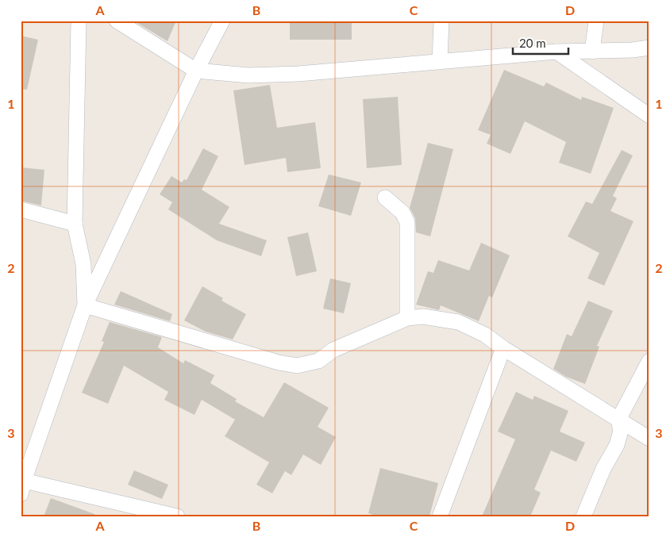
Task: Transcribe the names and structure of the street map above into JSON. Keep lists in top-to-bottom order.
{
  "scale_bar": "20 m",
  "grid": {
    "columns": [
      "A",
      "B",
      "C",
      "D"
    ],
    "rows": ["1", "2", "3"]
  }
}
